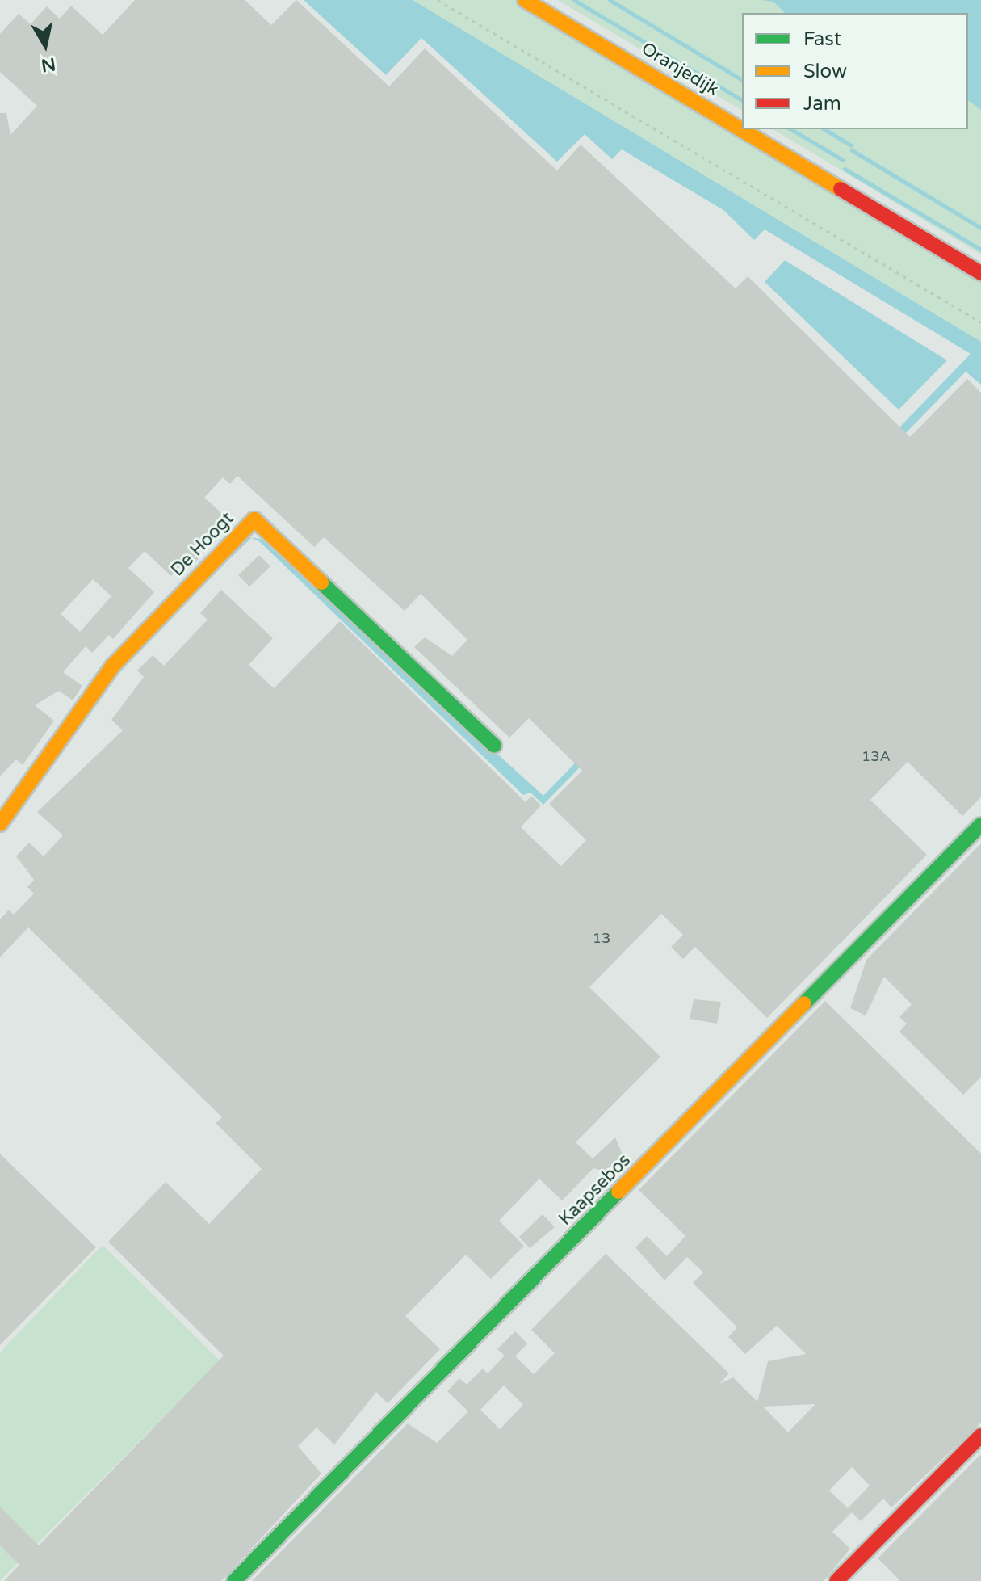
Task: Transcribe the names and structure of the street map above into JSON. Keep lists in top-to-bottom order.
{
  "streets": {
    "street": ["Oranjedijk", "De Hoogt", "Kaapsebos"]
  },
  "house_numbers": ["13A", "13"],
  "legend": ["Fast", "Slow", "Jam"],
  "north": "bottom"
}
